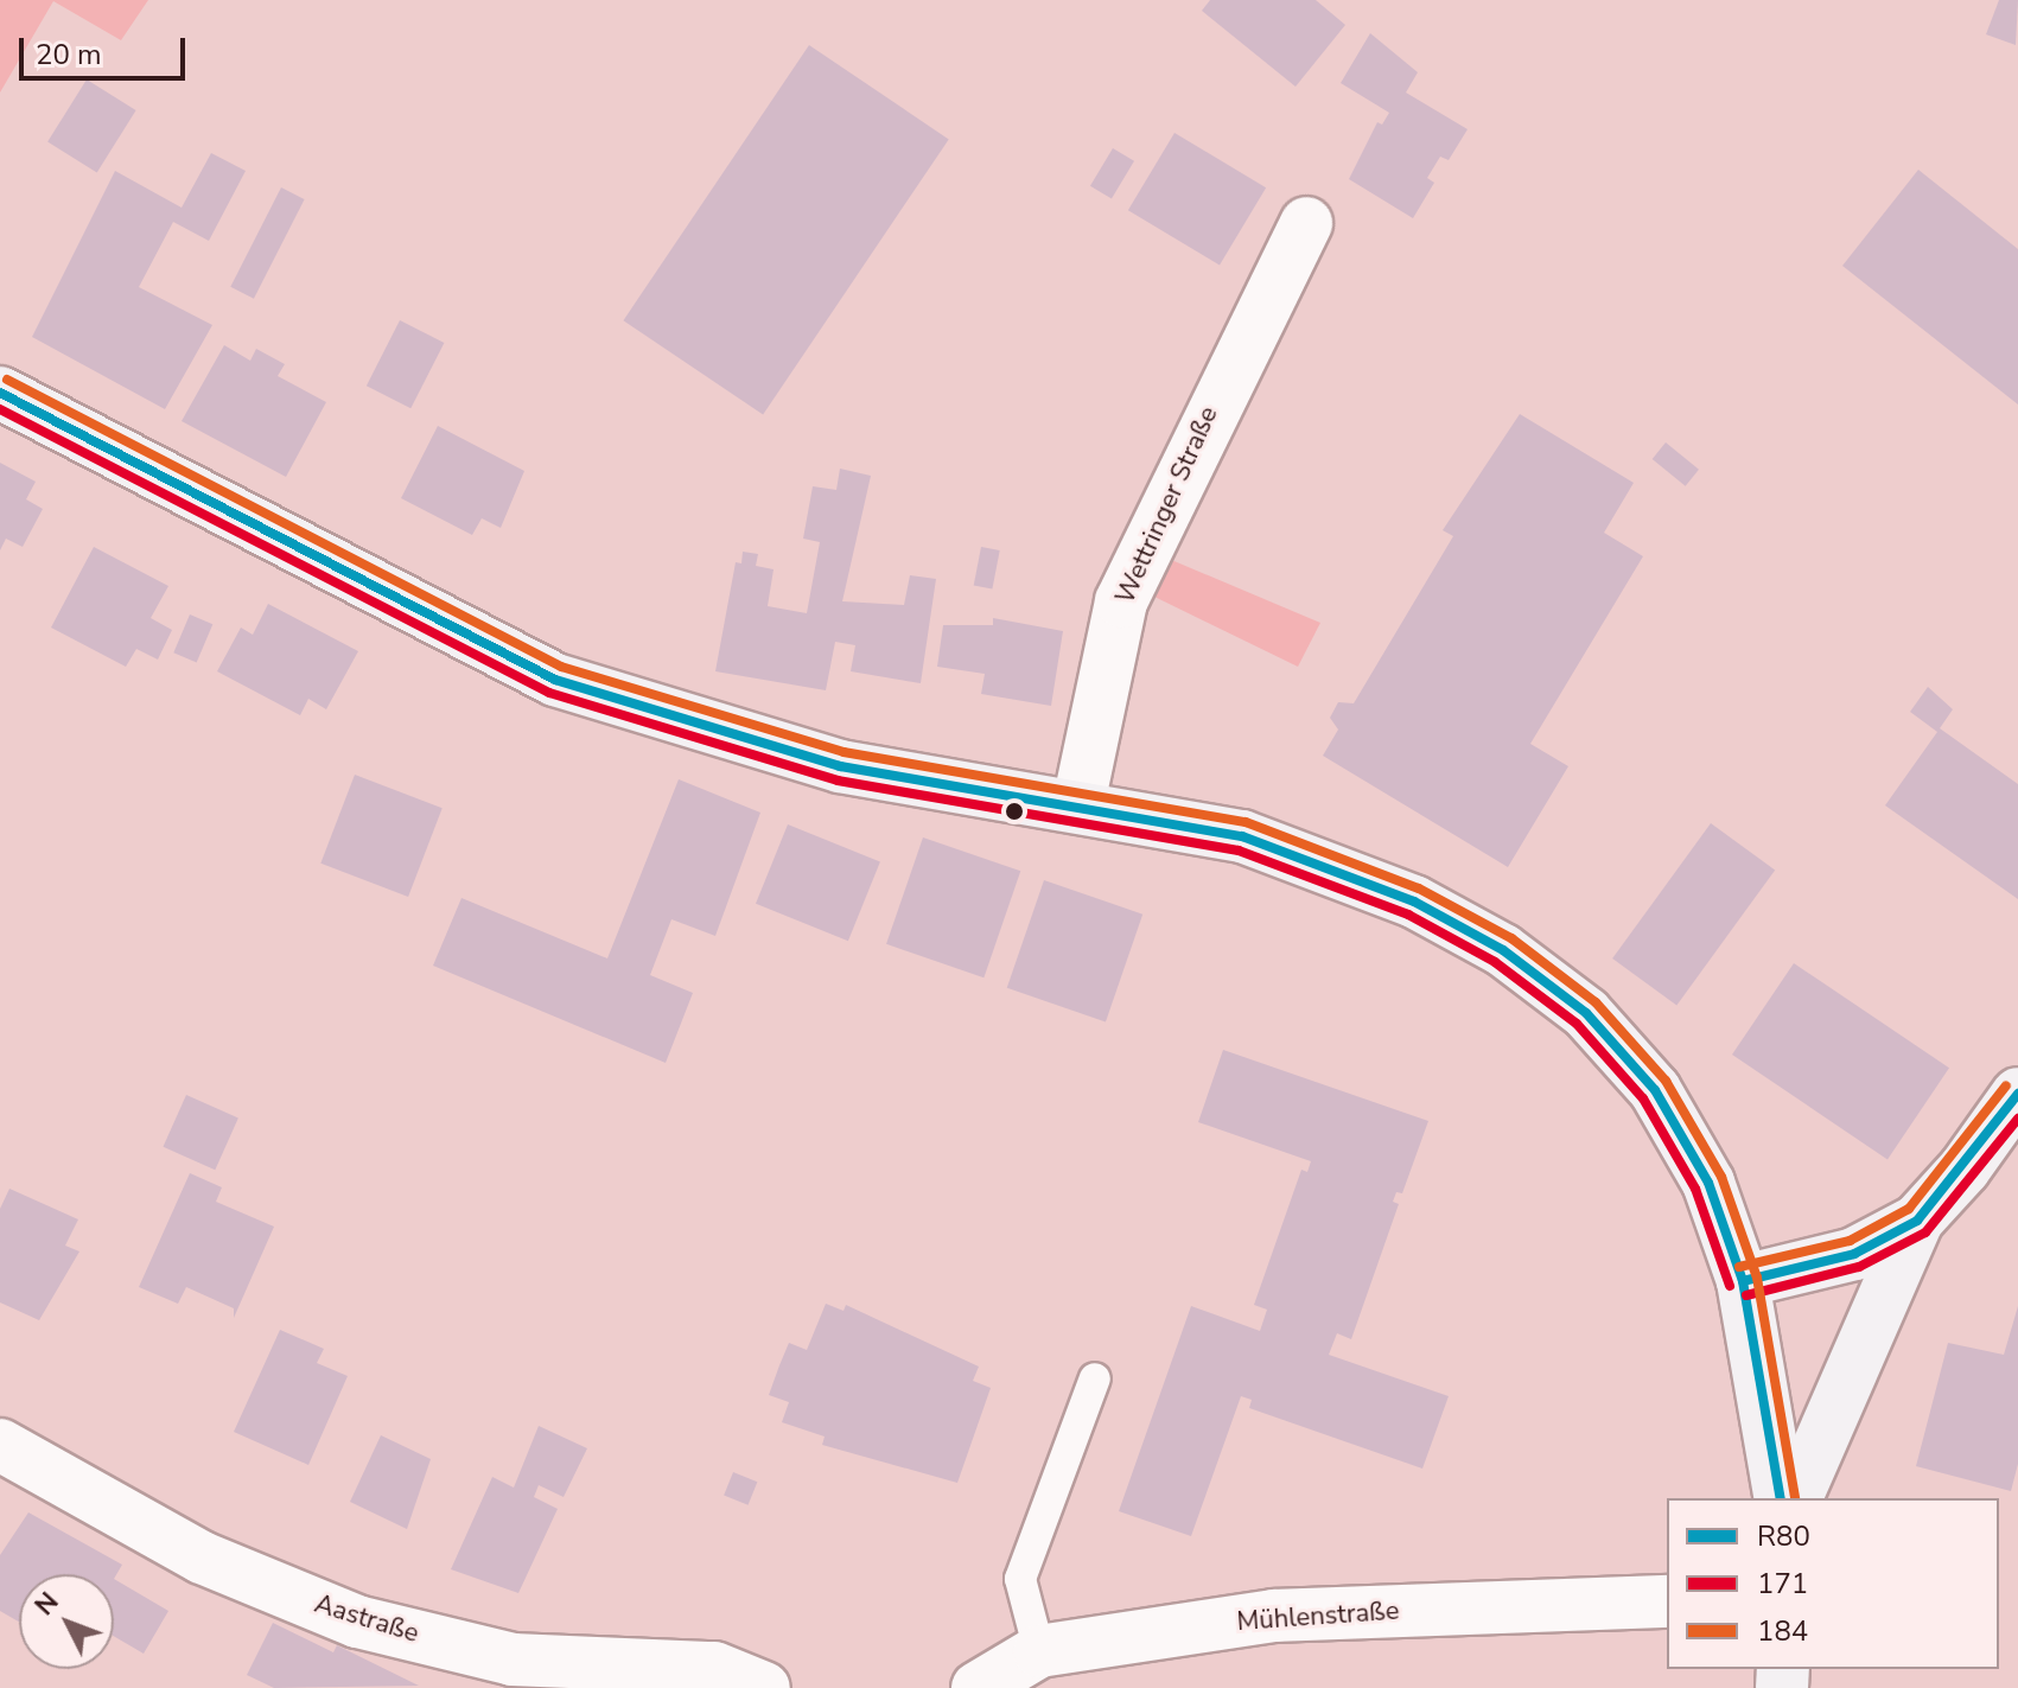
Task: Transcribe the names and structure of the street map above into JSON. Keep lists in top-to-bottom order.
{
  "streets": {
    "street": ["Wettringer Straße", "Mühlenstraße", "Aastraße"]
  },
  "lines": ["transit line 184", "transit line R80", "transit line 171"],
  "legend": ["R80", "171", "184"],
  "scale_bar": "20 m",
  "north": "top left"
}
